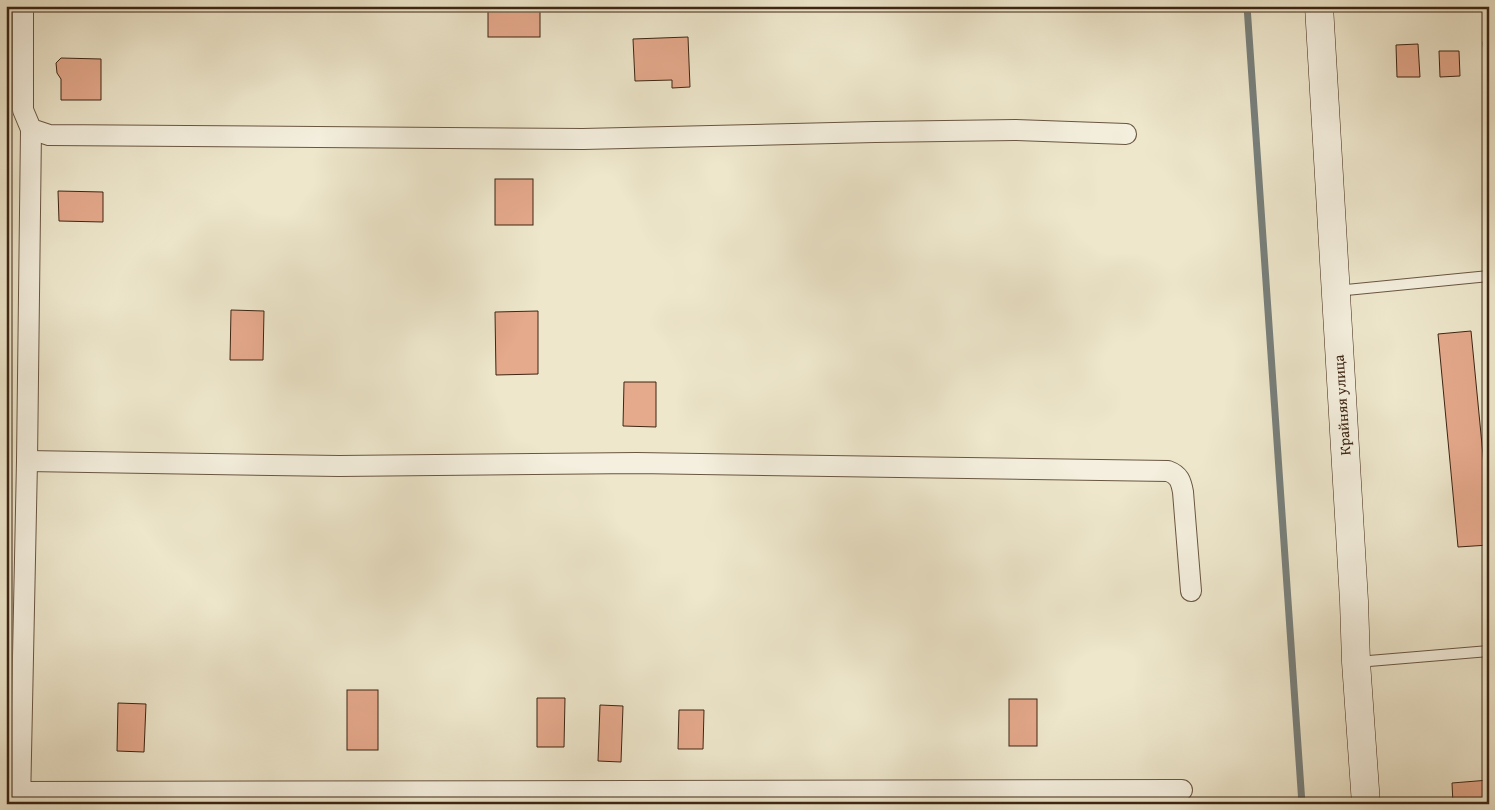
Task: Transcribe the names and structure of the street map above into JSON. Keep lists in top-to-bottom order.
{
  "streets": {
    "main road": ["Крайняя улица"]
  }
}
